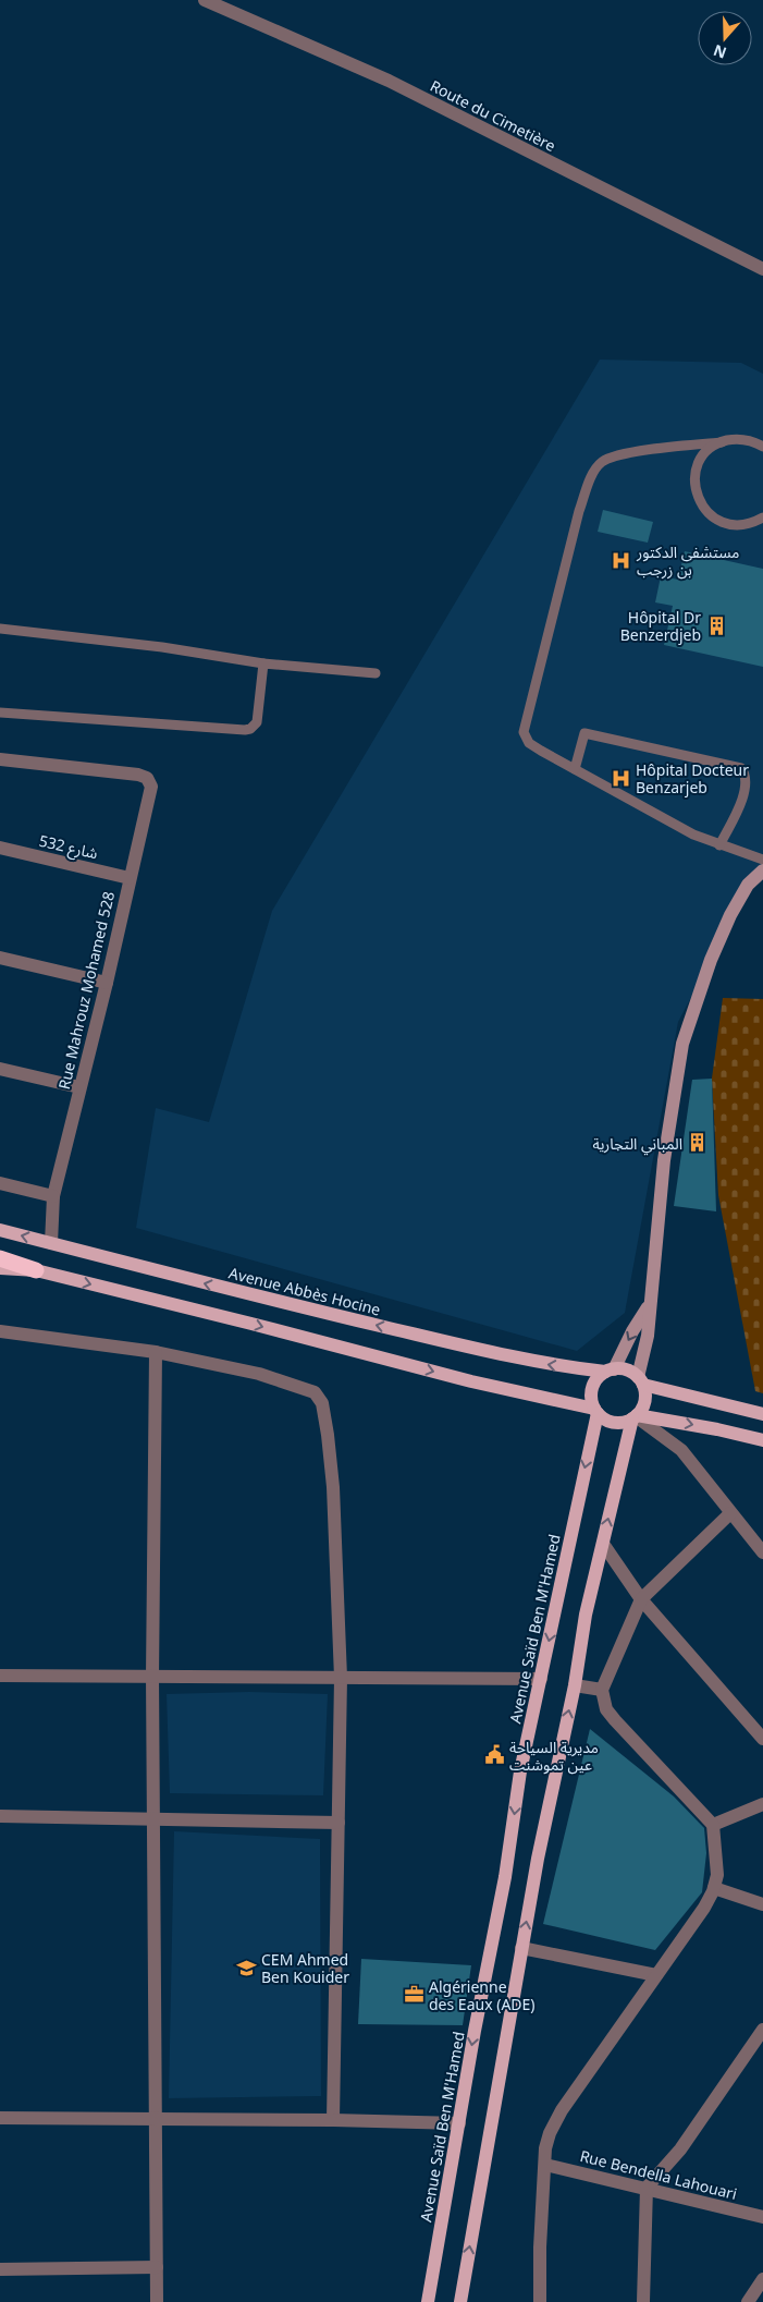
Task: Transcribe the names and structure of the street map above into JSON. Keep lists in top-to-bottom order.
{
  "streets": {
    "main road": ["Avenue Abbès Hocine", "Avenue Saïd Ben M'Hamed"],
    "street": [
      "Route du Cimetière",
      "532 شارع",
      "Rue Mahrouz Mohamed 528",
      "Rue Bendella Lahouari"
    ]
  },
  "crossings": [
    ["532 شارع", "Rue Mahrouz Mohamed 528"],
    ["Rue Mahrouz Mohamed 528", "Avenue Abbès Hocine"],
    ["Avenue Abbès Hocine", "Avenue Saïd Ben M'Hamed"]
  ],
  "places": {
    "hospital": ["مستشفى الدكتور بن زرجب", "Hôpital Docteur Benzarjeb"],
    "building": ["Hôpital Dr Benzerdjeb", "المباني التجارية"],
    "public building": ["مديرية السياحة عين تموشنت"],
    "school or university": ["CEM Ahmed Ben Kouider"],
    "office": ["Algérienne des Eaux (ADE)"]
  },
  "north": "bottom"
}
